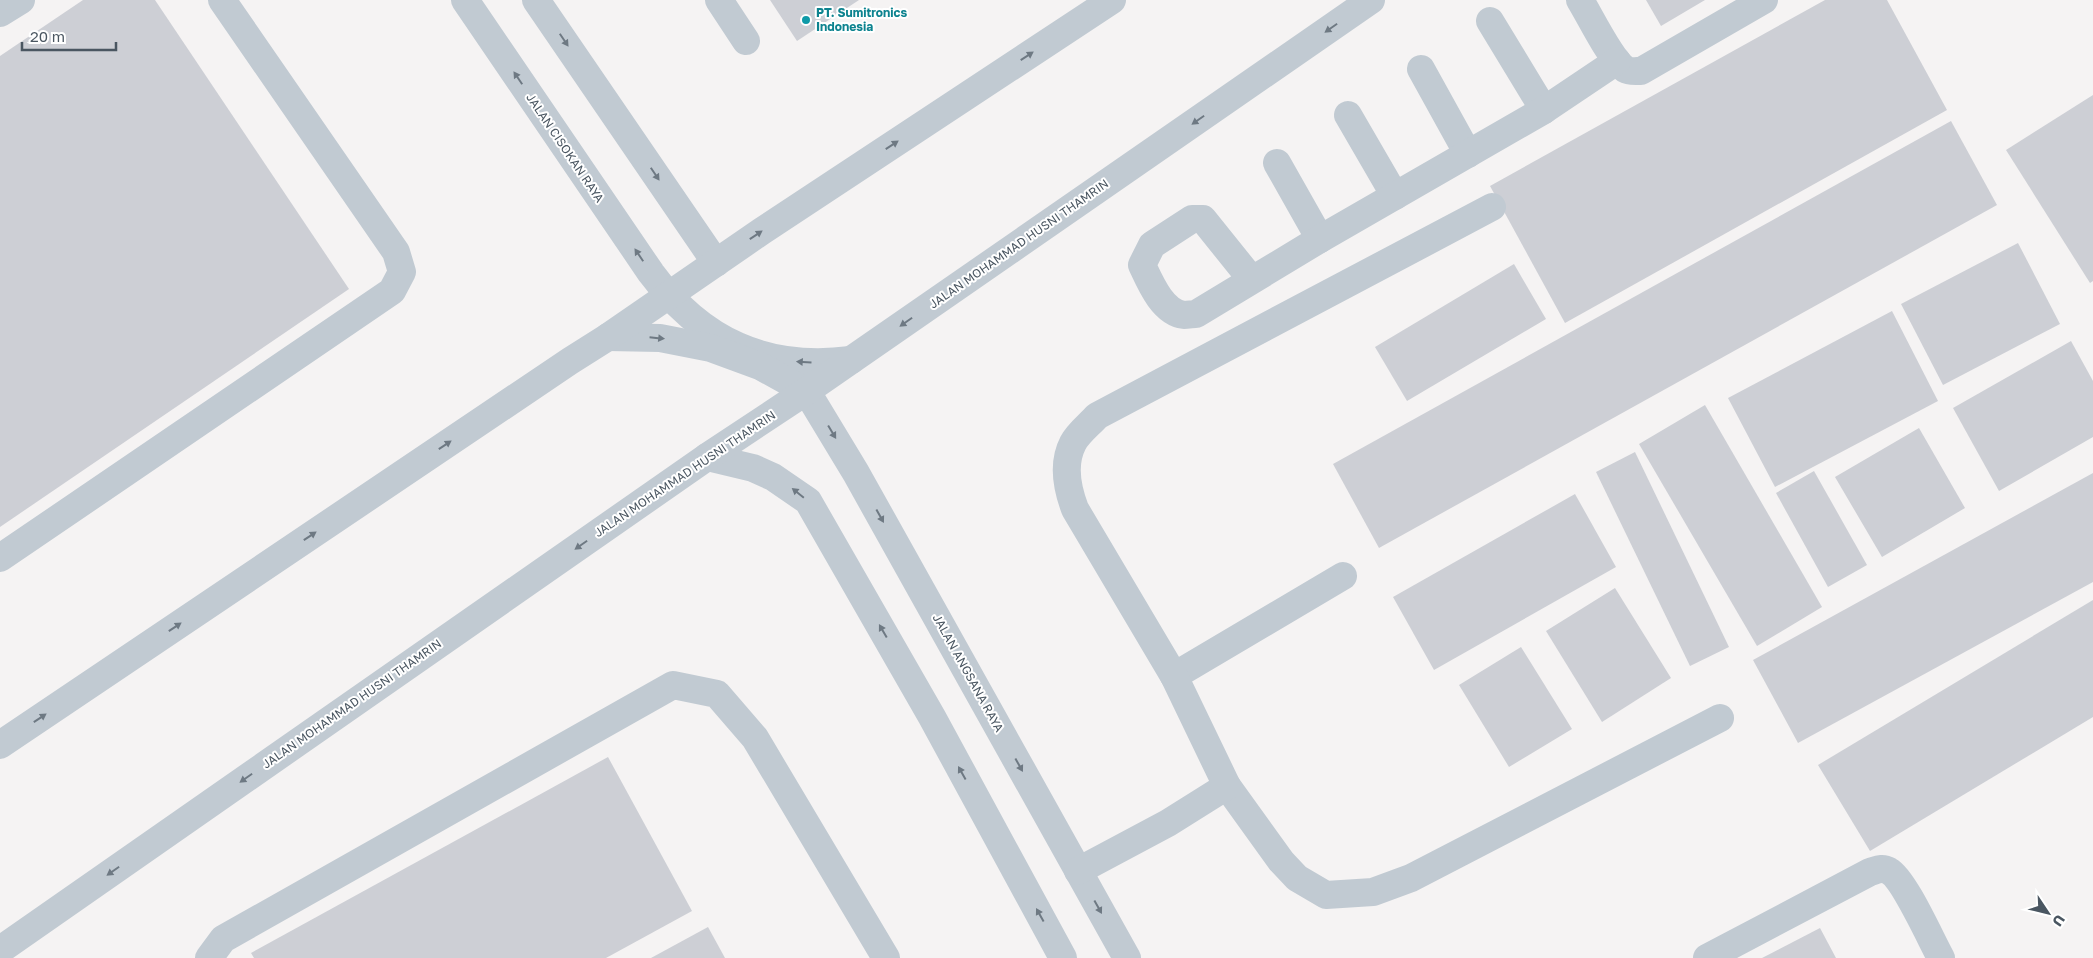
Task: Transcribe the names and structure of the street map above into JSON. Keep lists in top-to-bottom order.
{
  "streets": {
    "street": ["JALAN CISOKAN RAYA", "JALAN MOHAMMAD HUSNI THAMRIN", "JALAN ANGSANA RAYA"]
  },
  "crossings": [
    ["JALAN CISOKAN RAYA", "JALAN MOHAMMAD HUSNI THAMRIN"],
    ["JALAN MOHAMMAD HUSNI THAMRIN", "JALAN ANGSANA RAYA"]
  ],
  "places": ["PT. Sumitronics Indonesia"],
  "scale_bar": "20 m",
  "north": "bottom right"
}
